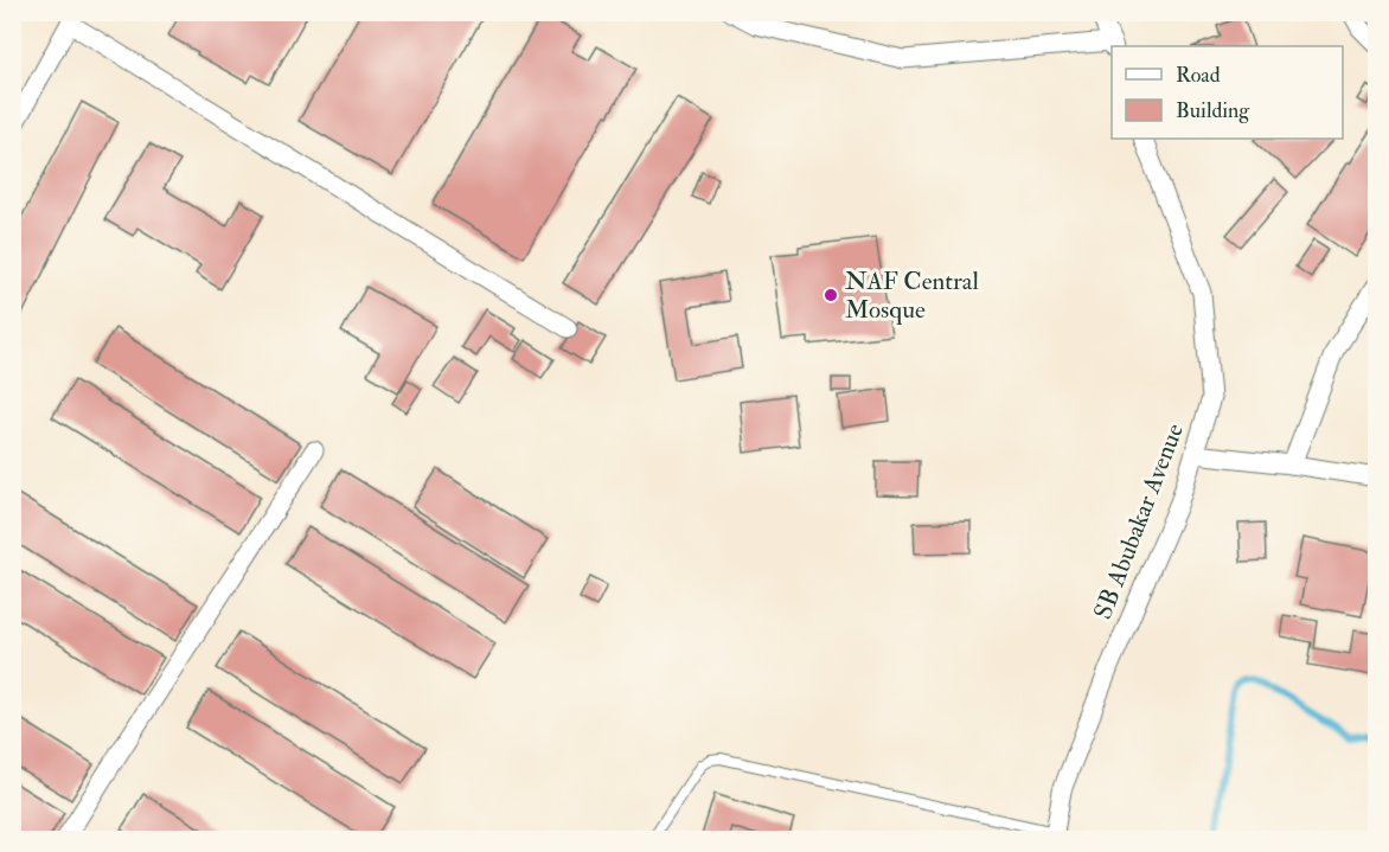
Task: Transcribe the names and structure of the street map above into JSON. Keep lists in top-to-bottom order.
{
  "streets": {
    "street": ["SB Abubakar Avenue"]
  },
  "places": ["NAF Central Mosque"],
  "legend": ["Road", "Building"]
}
